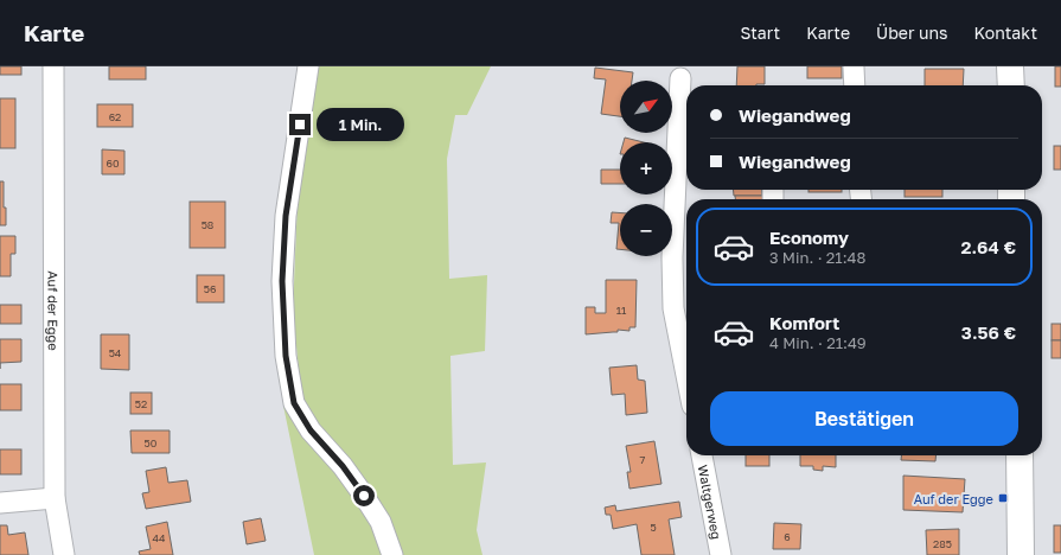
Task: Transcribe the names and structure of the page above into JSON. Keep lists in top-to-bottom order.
{
  "streets": {
    "street": ["Auf der Egge", "Waltgerweg"]
  },
  "places": {
    "transit": ["Auf der Egge"]
  },
  "house_numbers": [
    "62",
    "60",
    "58",
    "56",
    "11",
    "54",
    "52",
    "50",
    "7",
    "5",
    "6",
    "44",
    "285"
  ],
  "north": "top right",
  "page": {
    "header": "Karte",
    "nav": [
      "Start",
      "Karte",
      "Über uns",
      "Kontakt"
    ],
    "map_buttons": ["+", "−"],
    "banner": ["Wiegandweg", "Wiegandweg"],
    "bubble": "1 Min.",
    "list": [
      {
        "name": "Economy",
        "note": "3 Min. · 21:48",
        "value": "2.64 €"
      },
      {
        "name": "Komfort",
        "note": "4 Min. · 21:49",
        "value": "3.56 €"
      }
    ],
    "buttons": "Bestätigen"
  }
}
